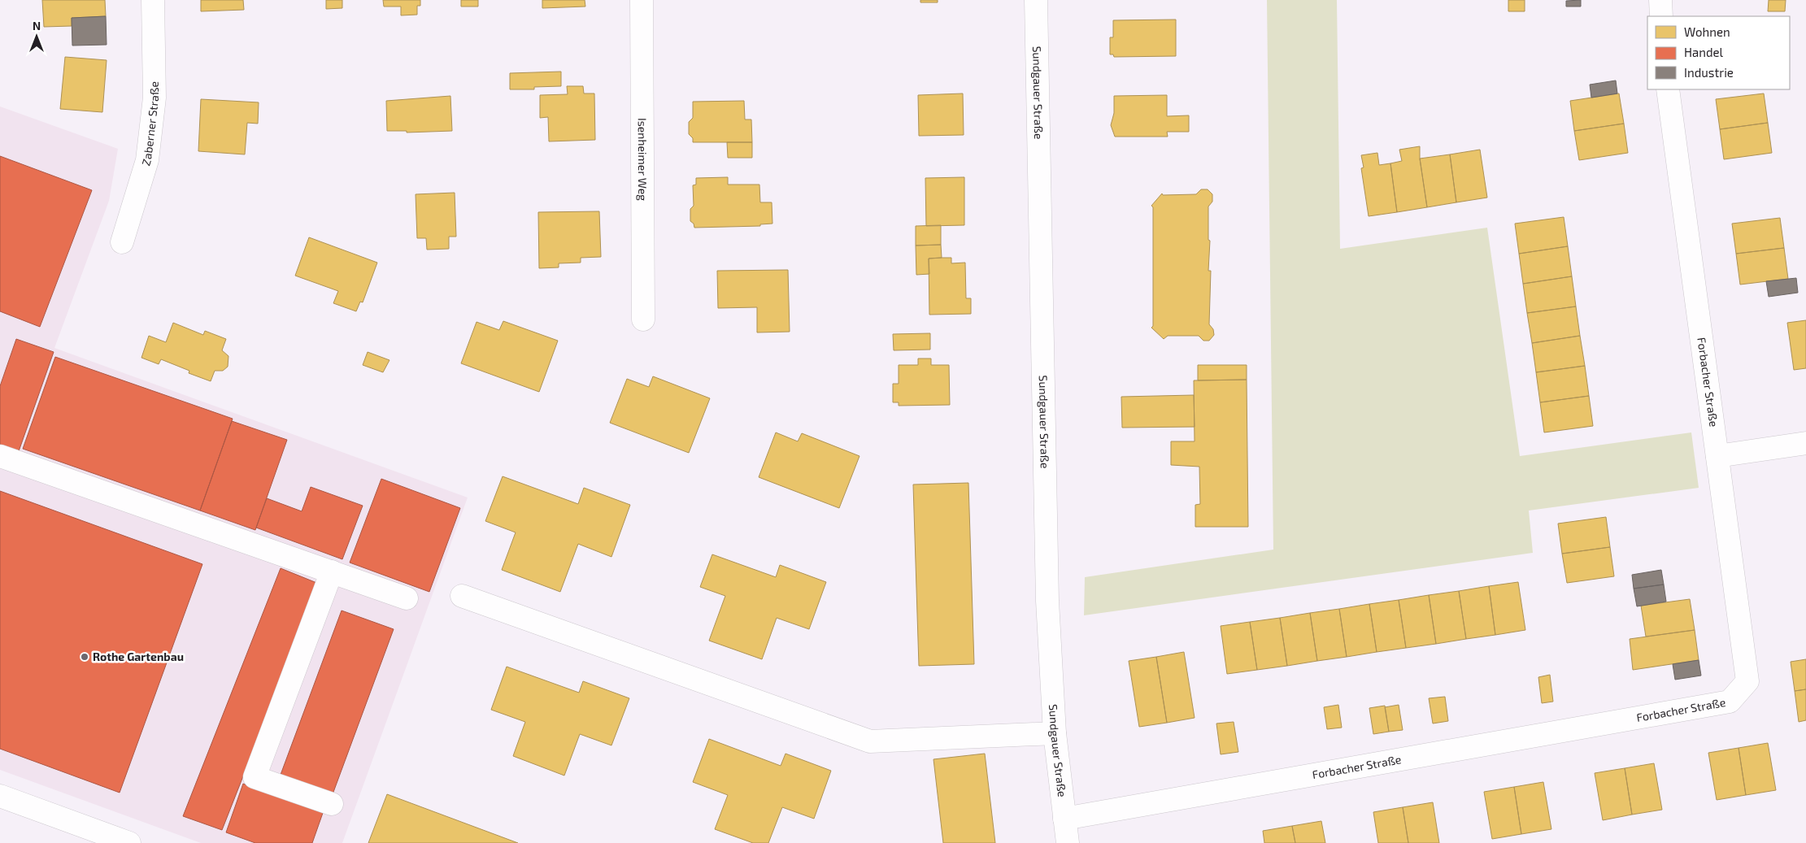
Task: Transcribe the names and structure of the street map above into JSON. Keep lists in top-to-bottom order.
{
  "streets": {
    "street": [
      "Sundgauer Straße",
      "Zaberner Straße",
      "Isenheimer Weg",
      "Forbacher Straße"
    ]
  },
  "crossings": [
    ["Sundgauer Straße", "Forbacher Straße"]
  ],
  "places": ["Rothe Gartenbau"],
  "legend": ["Wohnen", "Handel", "Industrie"],
  "north": "top"
}
